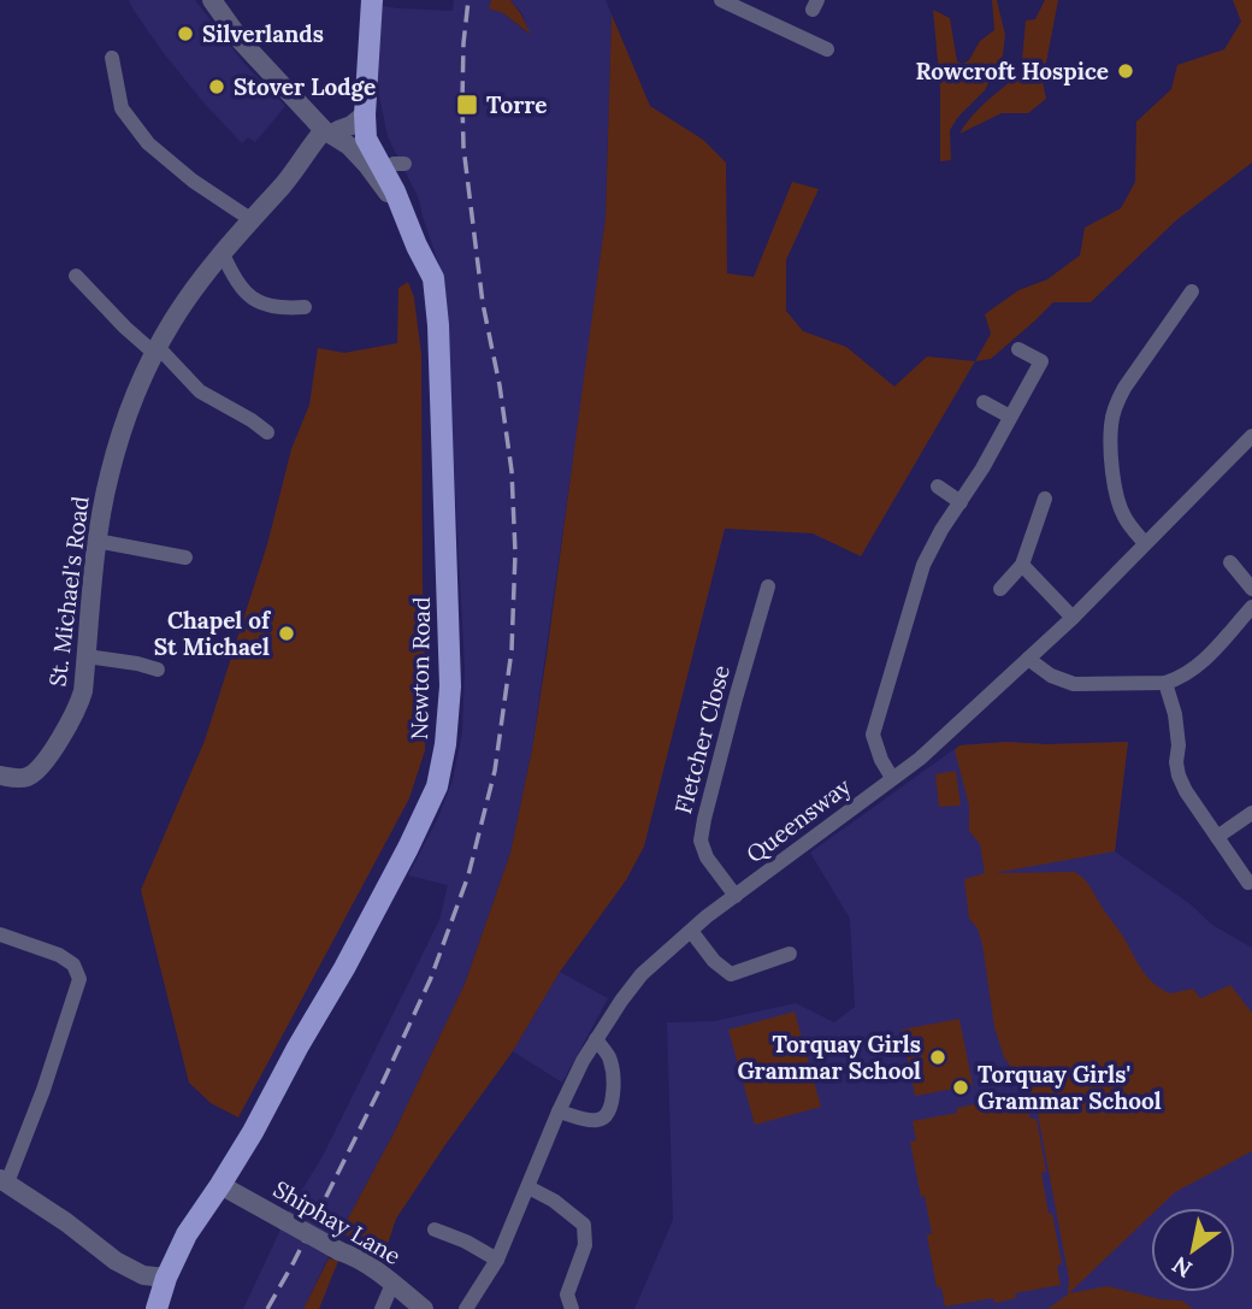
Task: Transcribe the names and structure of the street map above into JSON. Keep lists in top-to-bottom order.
{
  "streets": {
    "main road": ["Newton Road"],
    "street": [
      "St. Michael's Road",
      "Fletcher Close",
      "Queensway",
      "Shiphay Lane"
    ]
  },
  "crossings": [
    ["St. Michael's Road", "Newton Road"],
    ["Newton Road", "Shiphay Lane"],
    ["Fletcher Close", "Queensway"]
  ],
  "places": {
    "other": [
      "Silverlands",
      "Rowcroft Hospice",
      "Stover Lodge",
      "Chapel of St Michael",
      "Torquay Girls Grammar School",
      "Torquay Girls' Grammar School"
    ],
    "transit": ["Torre"]
  },
  "north": "bottom left"
}
